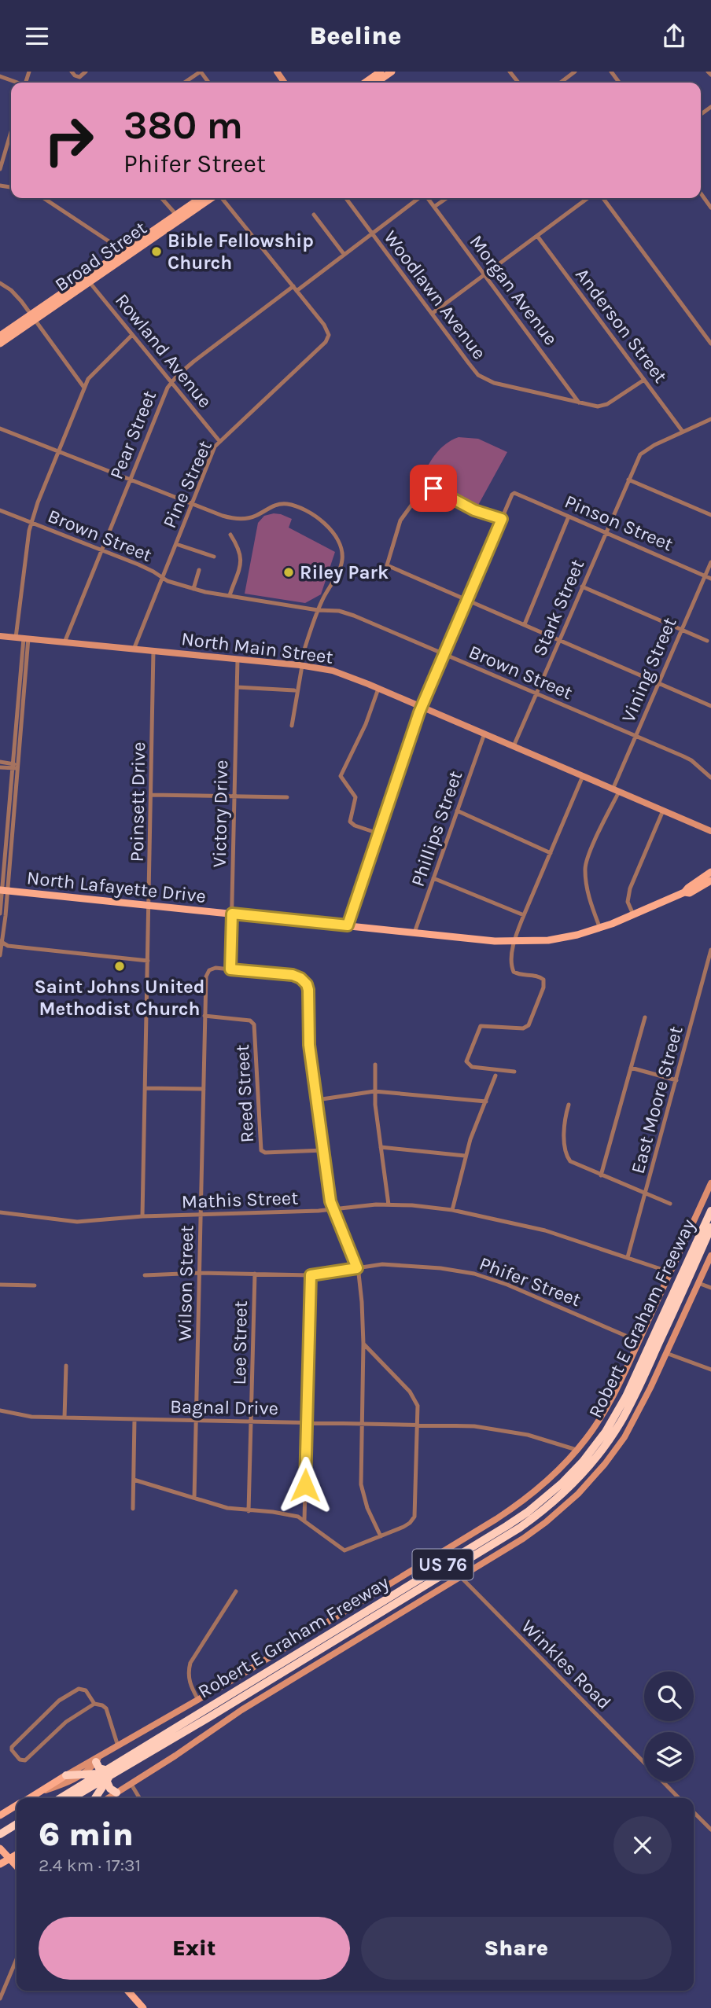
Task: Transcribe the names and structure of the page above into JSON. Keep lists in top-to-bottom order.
{
  "streets": {
    "highway": ["Robert E Graham Freeway", "US 76"],
    "main road": ["Broad Street", "North Lafayette Drive"],
    "street": [
      "Morgan Avenue",
      "Woodlawn Avenue",
      "Anderson Street",
      "Rowland Avenue",
      "Pear Street",
      "Pine Street",
      "Pinson Street",
      "Brown Street",
      "Stark Street",
      "North Main Street",
      "Vining Street",
      "Poinsett Drive",
      "Victory Drive",
      "Phillips Street",
      "Reed Street",
      "East Moore Street",
      "Mathis Street",
      "Phifer Street",
      "Wilson Street",
      "Lee Street",
      "Bagnal Drive",
      "Winkles Road"
    ]
  },
  "crossings": [
    ["Broad Street", "Rowland Avenue"],
    ["Morgan Avenue", "Woodlawn Avenue"],
    ["Woodlawn Avenue", "Anderson Street"],
    ["Anderson Street", "Stark Street"],
    ["Rowland Avenue", "Pear Street"],
    ["Rowland Avenue", "Pine Street"],
    ["Pear Street", "Brown Street"],
    ["Pear Street", "North Main Street"],
    ["Pine Street", "Brown Street"],
    ["Pine Street", "North Main Street"],
    ["Pinson Street", "Stark Street"],
    ["Pinson Street", "Vining Street"],
    ["Brown Street", "Stark Street"],
    ["Brown Street", "Vining Street"],
    ["Stark Street", "North Main Street"],
    ["North Main Street", "Vining Street"],
    ["North Main Street", "Poinsett Drive"],
    ["North Main Street", "Victory Drive"],
    ["North Main Street", "Phillips Street"],
    ["Vining Street", "North Lafayette Drive"],
    ["Poinsett Drive", "North Lafayette Drive"],
    ["Poinsett Drive", "Mathis Street"],
    ["Victory Drive", "North Lafayette Drive"],
    ["Victory Drive", "Wilson Street"],
    ["Phillips Street", "North Lafayette Drive"],
    ["Reed Street", "Wilson Street"],
    ["East Moore Street", "Mathis Street"],
    ["Mathis Street", "Wilson Street"],
    ["Phifer Street", "Wilson Street"],
    ["Phifer Street", "Lee Street"],
    ["Wilson Street", "Bagnal Drive"],
    ["Lee Street", "Bagnal Drive"]
  ],
  "places": ["Bible Fellowship Church", "Riley Park", "Saint Johns United Methodist Church"],
  "page": {
    "header": "Beeline",
    "turn": ["380 m", "Phifer Street"],
    "heading": ["6 min", "2.4 km · 17:31"],
    "buttons": ["Exit", "Share"]
  }
}
